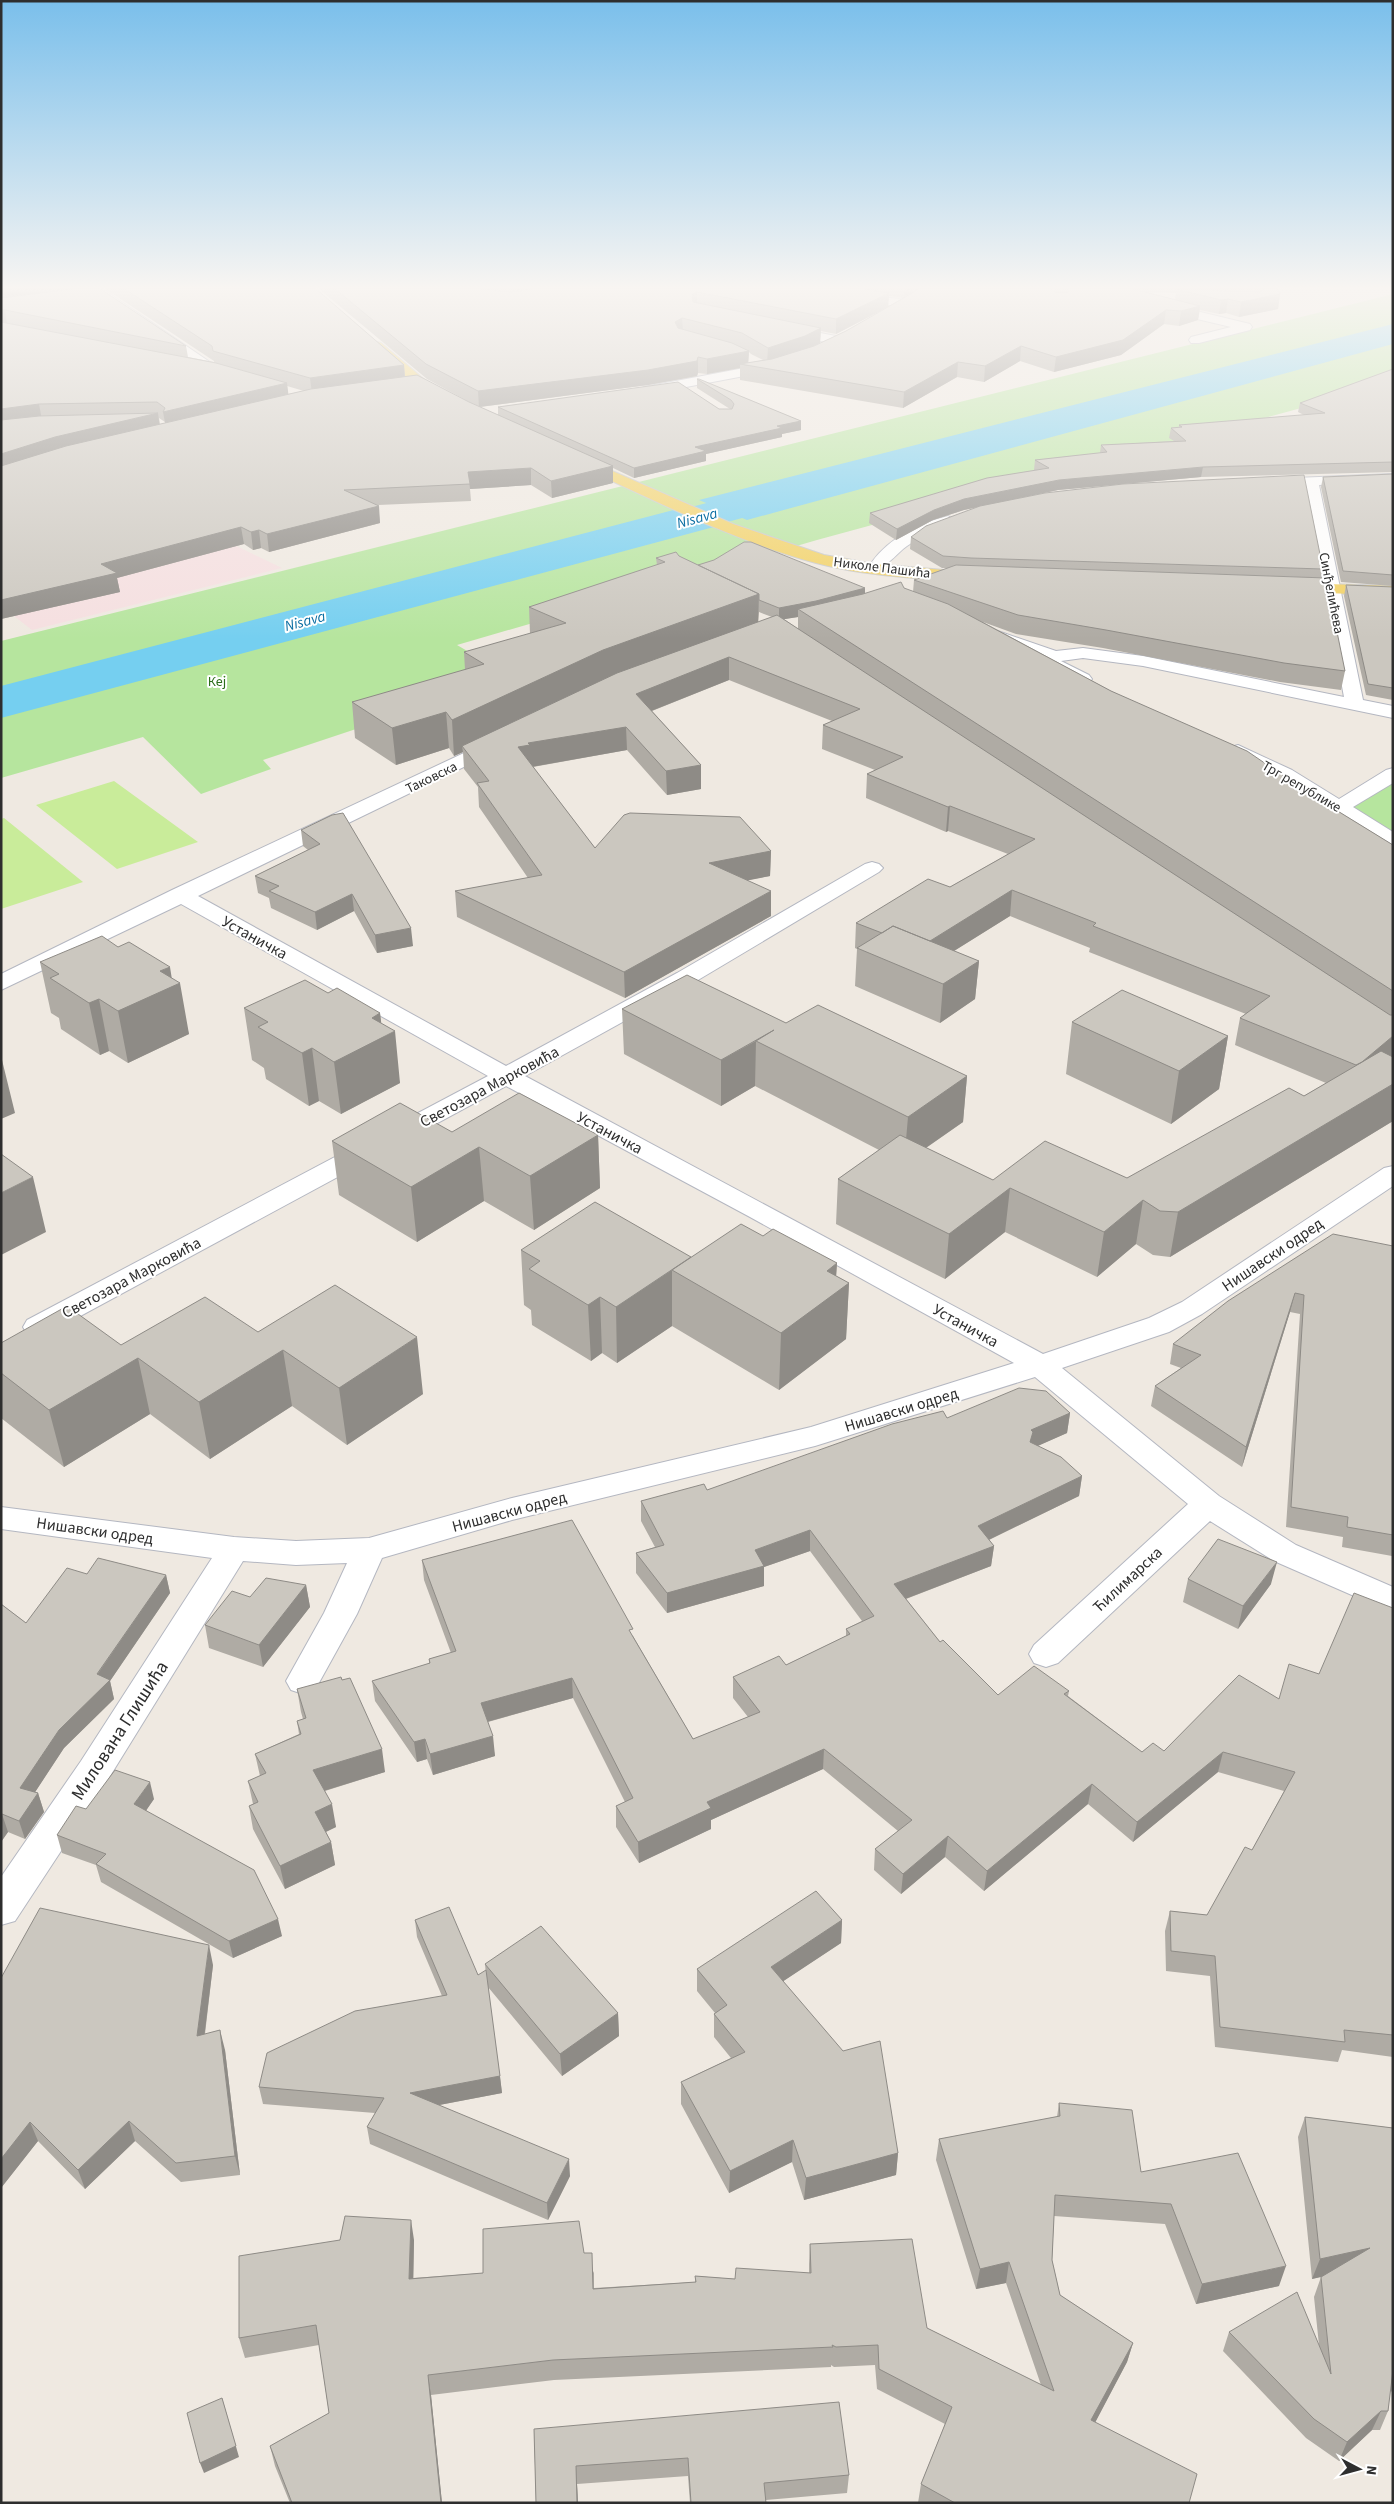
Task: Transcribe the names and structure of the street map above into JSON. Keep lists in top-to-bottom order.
{
  "streets": {
    "main road": ["Николе Пашића"],
    "street": [
      "Синђелићева",
      "Таковска",
      "Трг републике",
      "Устаничка",
      "Светозара Марковића",
      "Нишавски одред",
      "Ћилимарска",
      "Милована Глишића"
    ]
  },
  "crossings": [
    ["Таковска", "Устаничка"],
    ["Устаничка", "Светозара Марковића"],
    ["Устаничка", "Нишавски одред"],
    ["Нишавски одред", "Милована Глишића"]
  ],
  "water": ["Nisava"],
  "parks": ["Кеј"],
  "north": "right"
}
